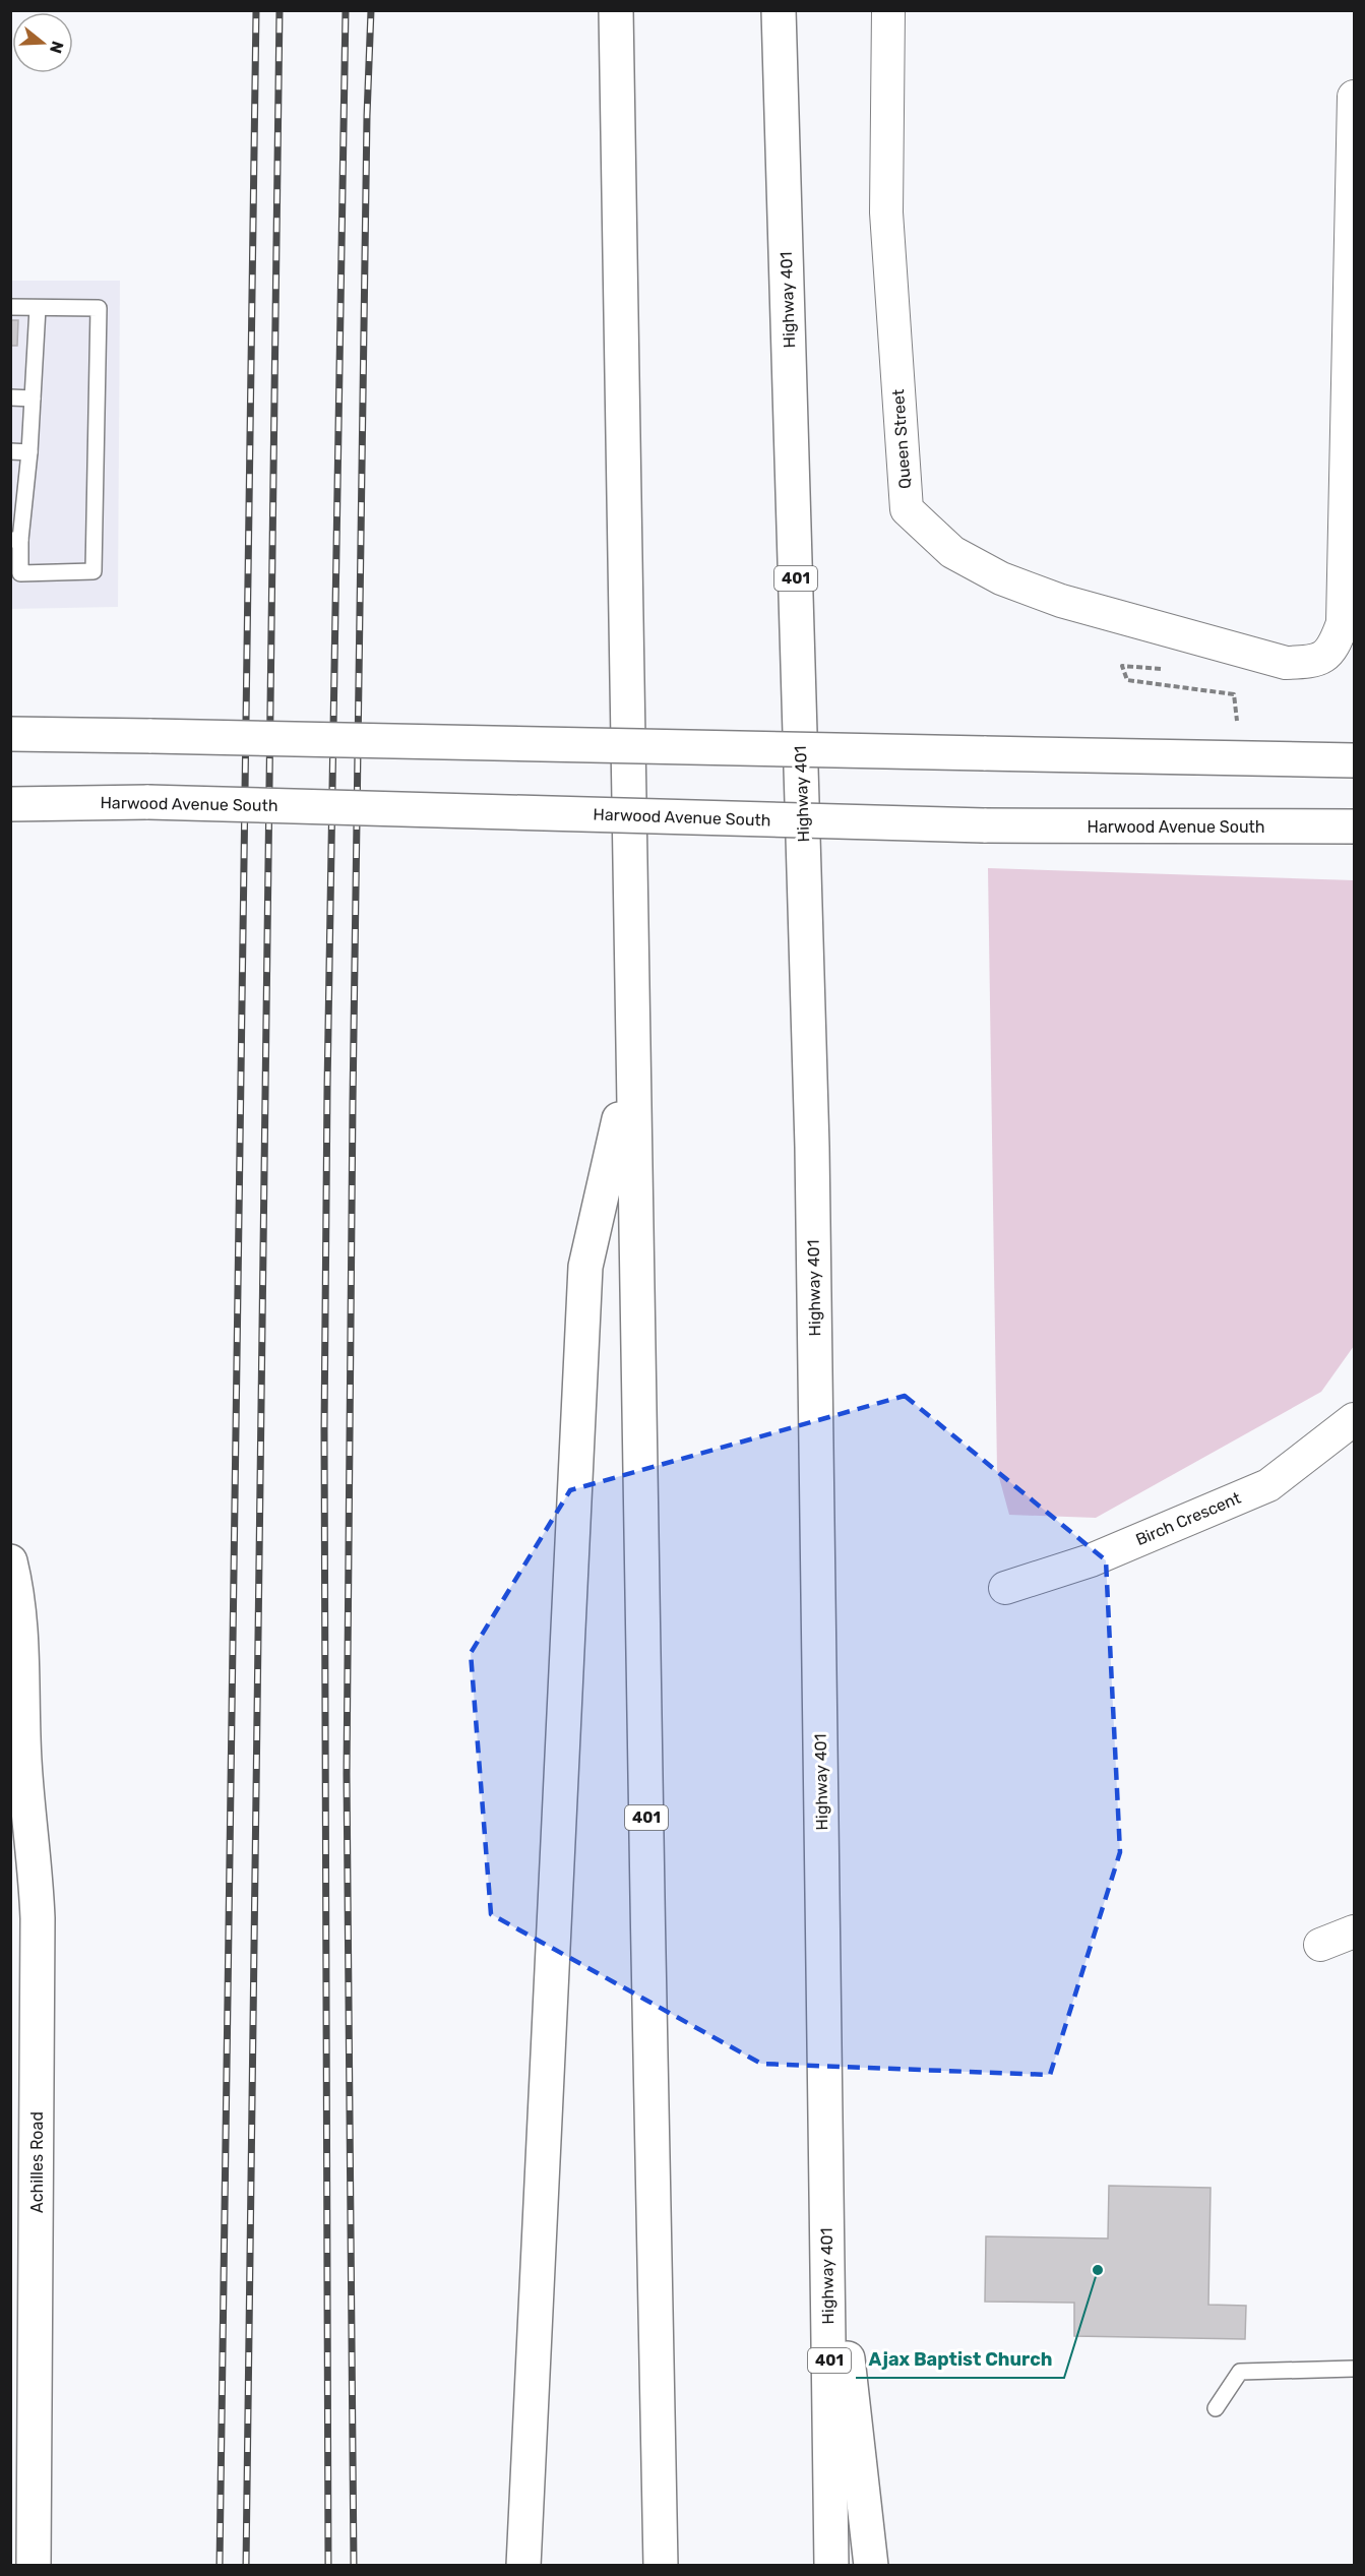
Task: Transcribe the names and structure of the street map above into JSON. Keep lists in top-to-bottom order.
{
  "streets": {
    "main road": [
      "Highway 401",
      "401",
      "Harwood Avenue South",
      "Achilles Road"
    ],
    "street": ["Queen Street", "Birch Crescent"]
  },
  "places": ["Ajax Baptist Church"],
  "north": "right"
}
